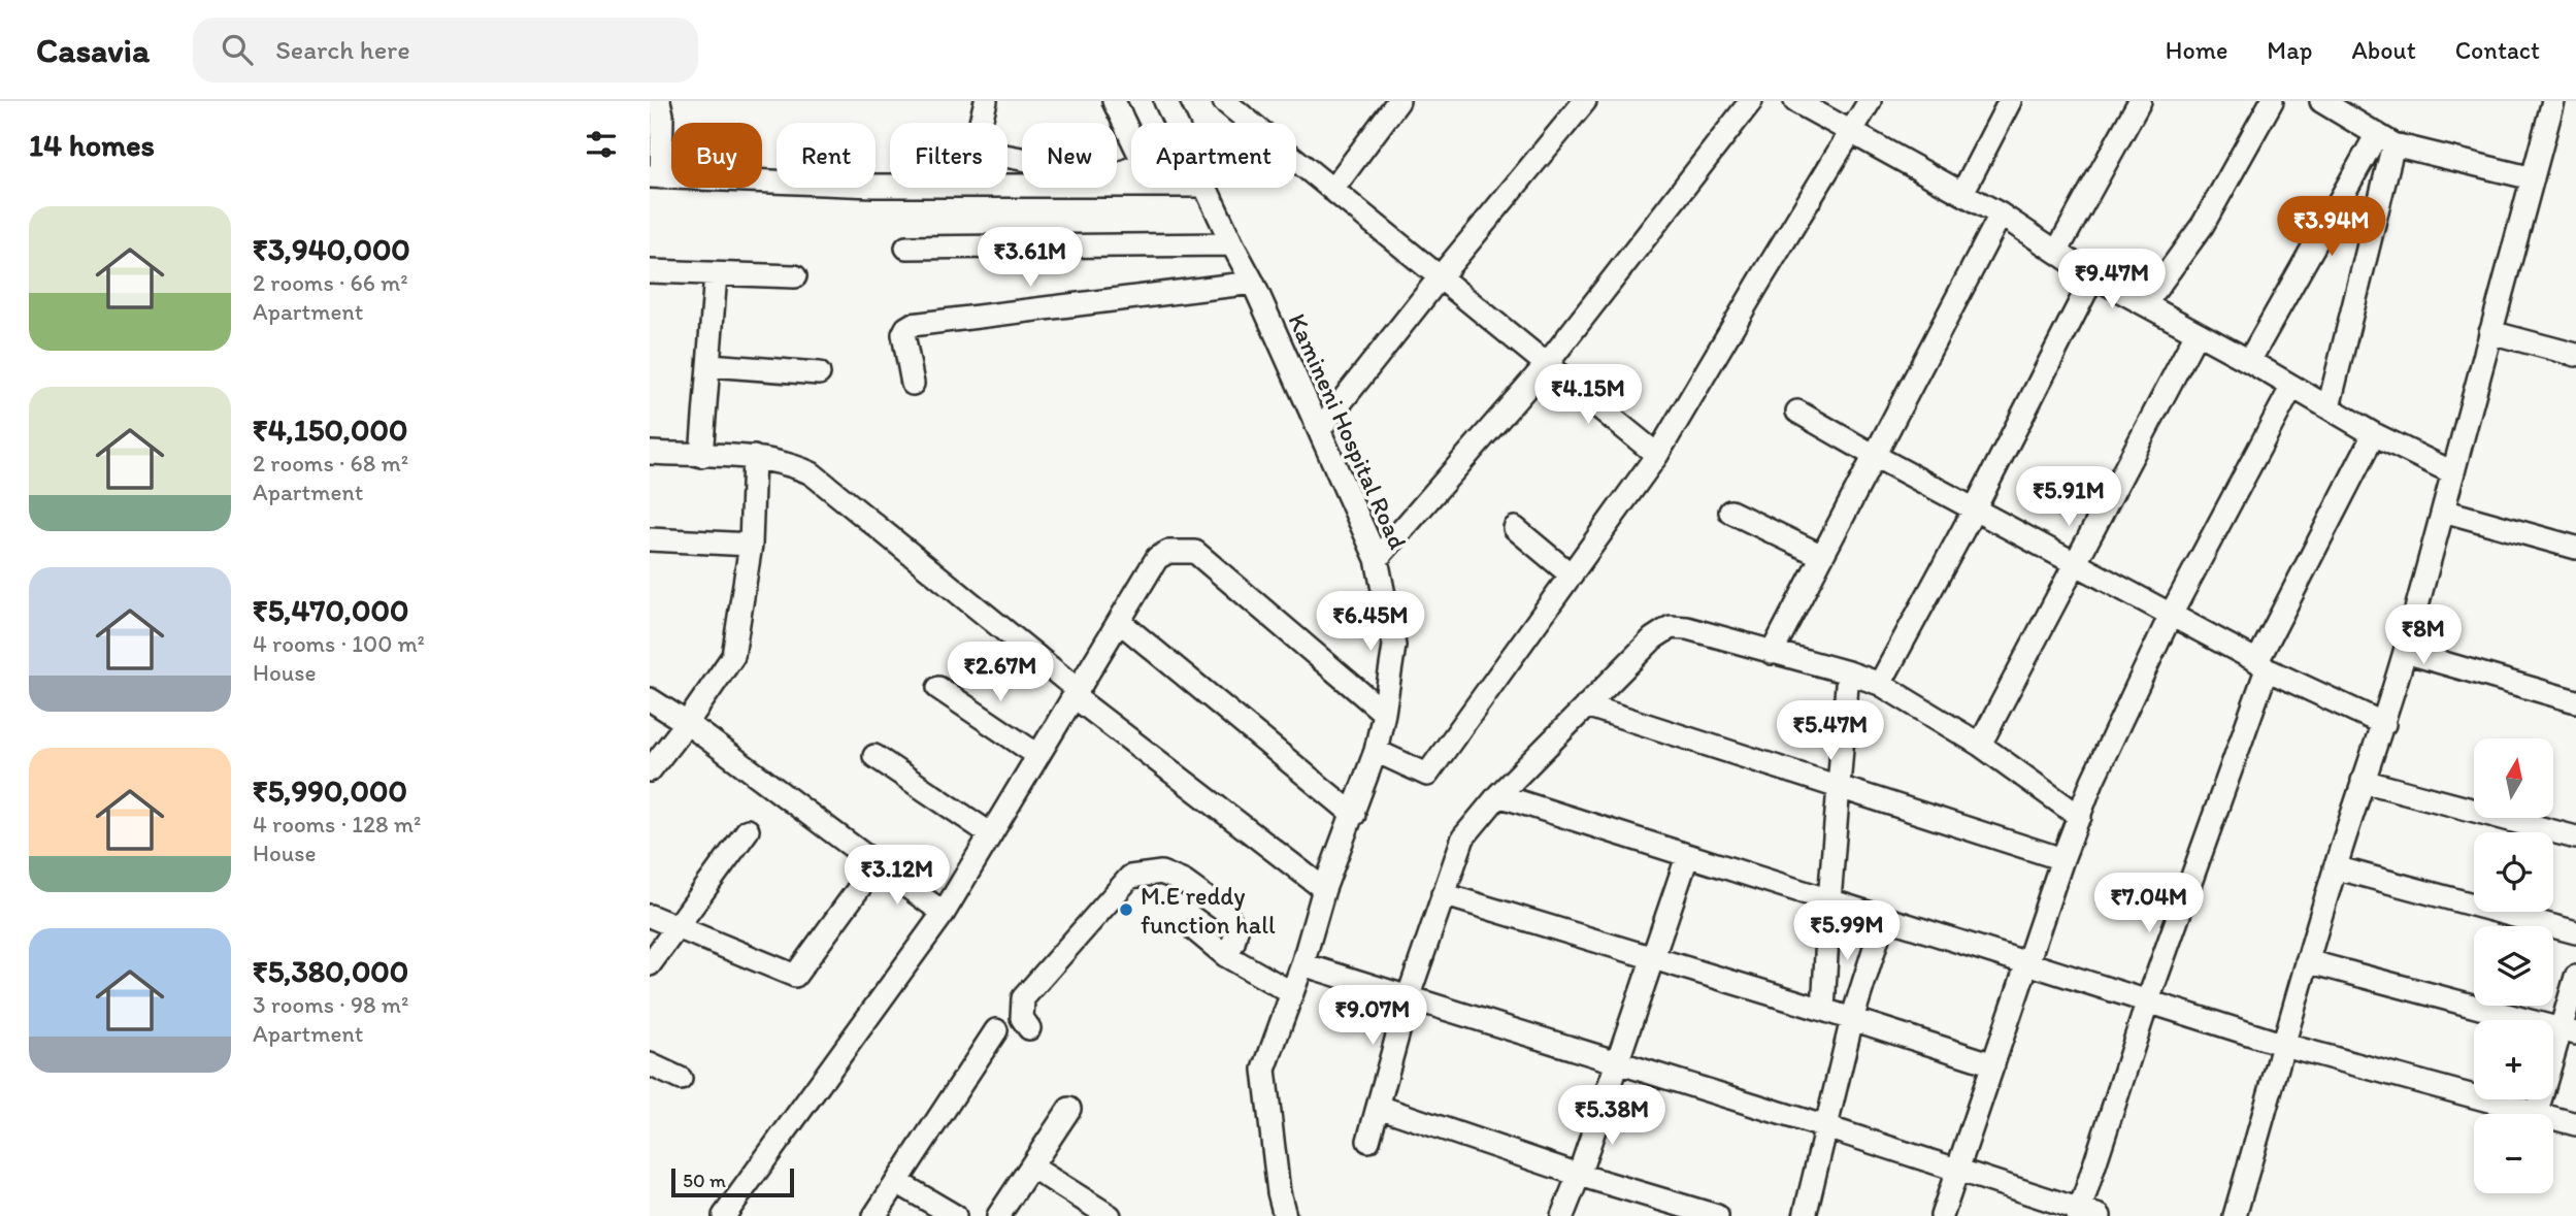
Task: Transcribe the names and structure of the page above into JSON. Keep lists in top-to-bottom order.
{
  "streets": {
    "street": ["Kamineni Hospital Road"]
  },
  "places": ["M.E reddy function hall"],
  "scale_bar": "50 m",
  "north": "top",
  "page": {
    "header": "Casavia",
    "search": "Search here",
    "nav": [
      "Home",
      "Map",
      "About",
      "Contact"
    ],
    "heading": "14 homes",
    "chip": [
      "Buy",
      "Rent",
      "Filters",
      "New",
      "Apartment"
    ],
    "list": [
      {
        "name": "₹3,940,000",
        "note": "2 rooms · 66 m² · Apartment"
      },
      {
        "name": "₹4,150,000",
        "note": "2 rooms · 68 m² · Apartment"
      },
      {
        "name": "₹5,470,000",
        "note": "4 rooms · 100 m² · House"
      },
      {
        "name": "₹5,990,000",
        "note": "4 rooms · 128 m² · House"
      },
      {
        "name": "₹5,380,000",
        "note": "3 rooms · 98 m² · Apartment"
      }
    ],
    "price": [
      "₹3.94M",
      "₹3.61M",
      "₹9.47M",
      "₹4.15M",
      "₹5.91M",
      "₹6.45M",
      "₹8M",
      "₹2.67M",
      "₹5.47M",
      "₹3.12M",
      "₹7.04M",
      "₹5.99M",
      "₹9.07M",
      "₹5.38M"
    ],
    "map_buttons": ["+", "−"],
    "scale": "50 m"
  }
}
